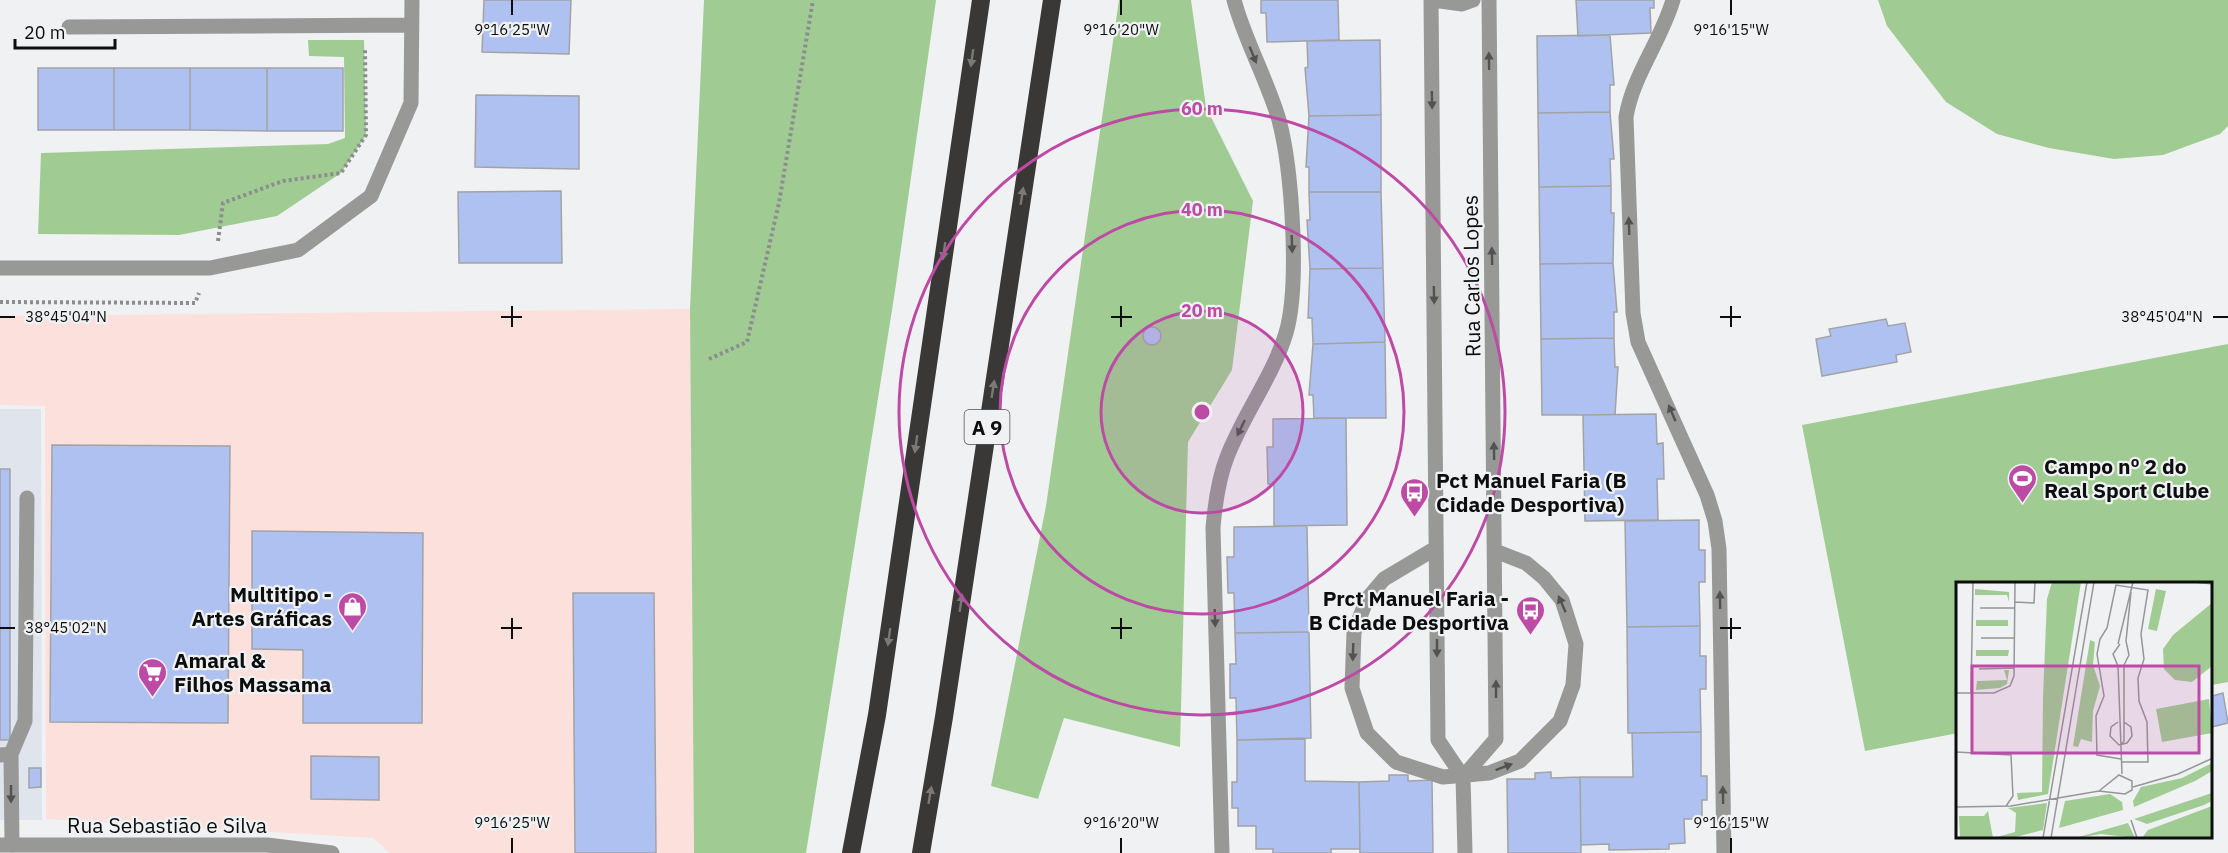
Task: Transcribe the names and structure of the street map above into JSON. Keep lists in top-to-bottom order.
{
  "streets": {
    "highway": ["A 9"],
    "street": ["Rua Carlos Lopes", "Rua Sebastião e Silva"]
  },
  "places": {
    "sports": ["Campo nº 2 do Real Sport Clube"],
    "bus stop": ["Pct Manuel Faria (B Cidade Desportiva)", "Prct Manuel Faria - B Cidade Desportiva"],
    "shop": ["Multitipo - Artes Gráficas"],
    "supermarket": ["Amaral & Filhos Massama"]
  },
  "scale_bar": "20 m",
  "coordinates": [
    "9°16'25\"W",
    "9°16'20\"W",
    "9°16'15\"W",
    "38°45'04\"N",
    "38°45'02\"N"
  ],
  "rings": ["60 m", "40 m", "20 m"]
}
